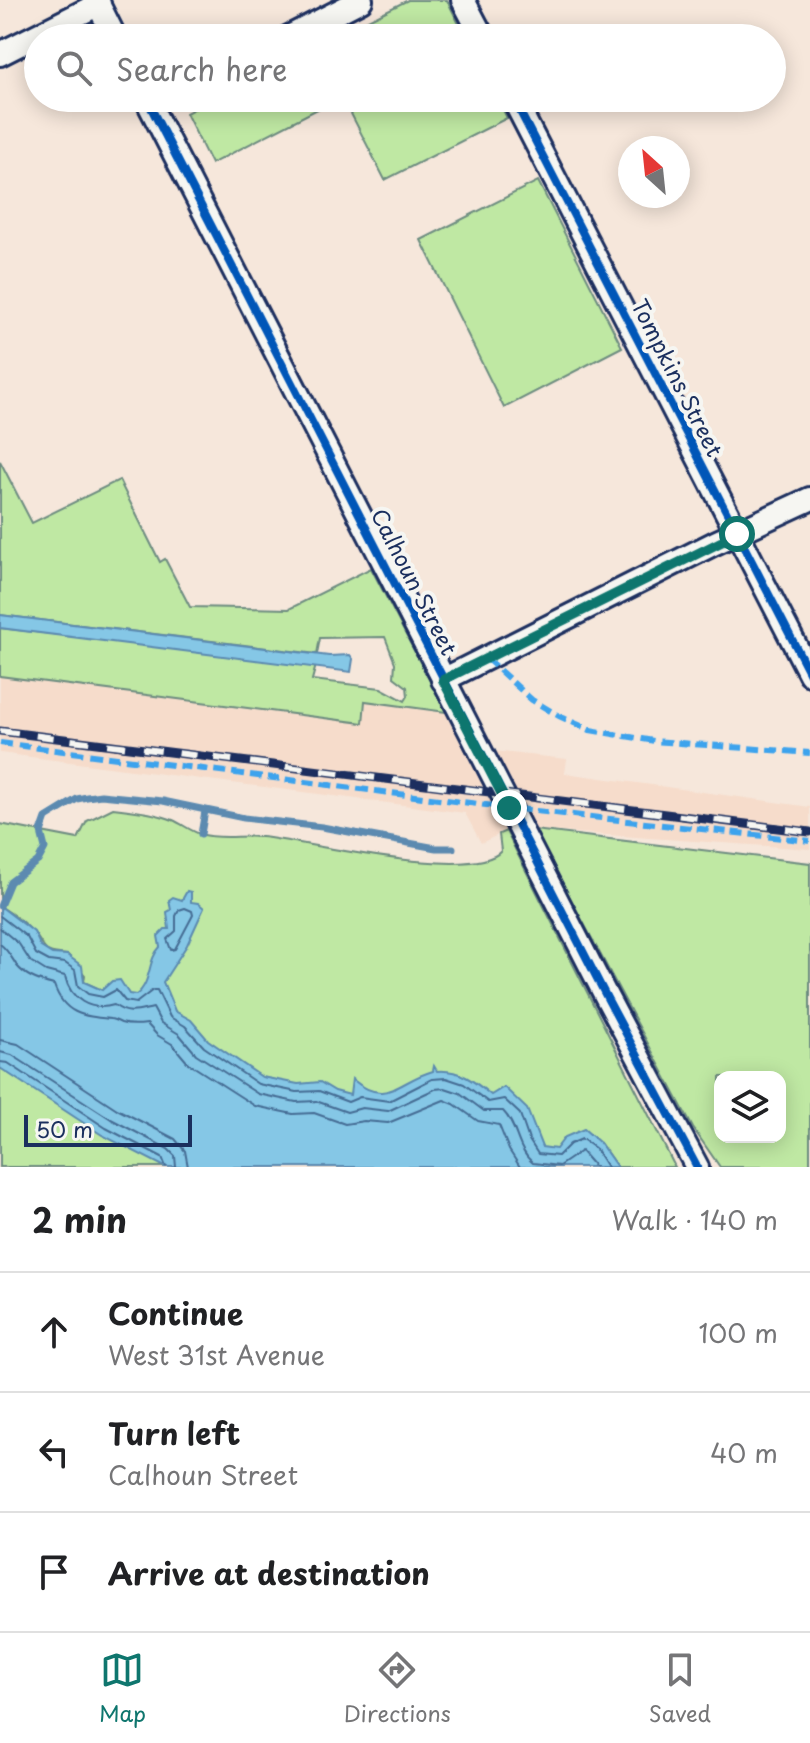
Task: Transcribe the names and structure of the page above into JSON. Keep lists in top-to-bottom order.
{
  "streets": {
    "street": ["Tompkins Street", "Calhoun Street"]
  },
  "scale_bar": "50 m",
  "north": "top left",
  "page": {
    "search": "Search here",
    "scale": "50 m",
    "heading": ["2 min", "Walk · 140 m"],
    "list": [
      ["Continue", "West 31st Avenue", "100 m"],
      ["Turn left", "Calhoun Street", "40 m"],
      "Arrive at destination"
    ],
    "nav": ["Map", "Directions", "Saved"]
  }
}
